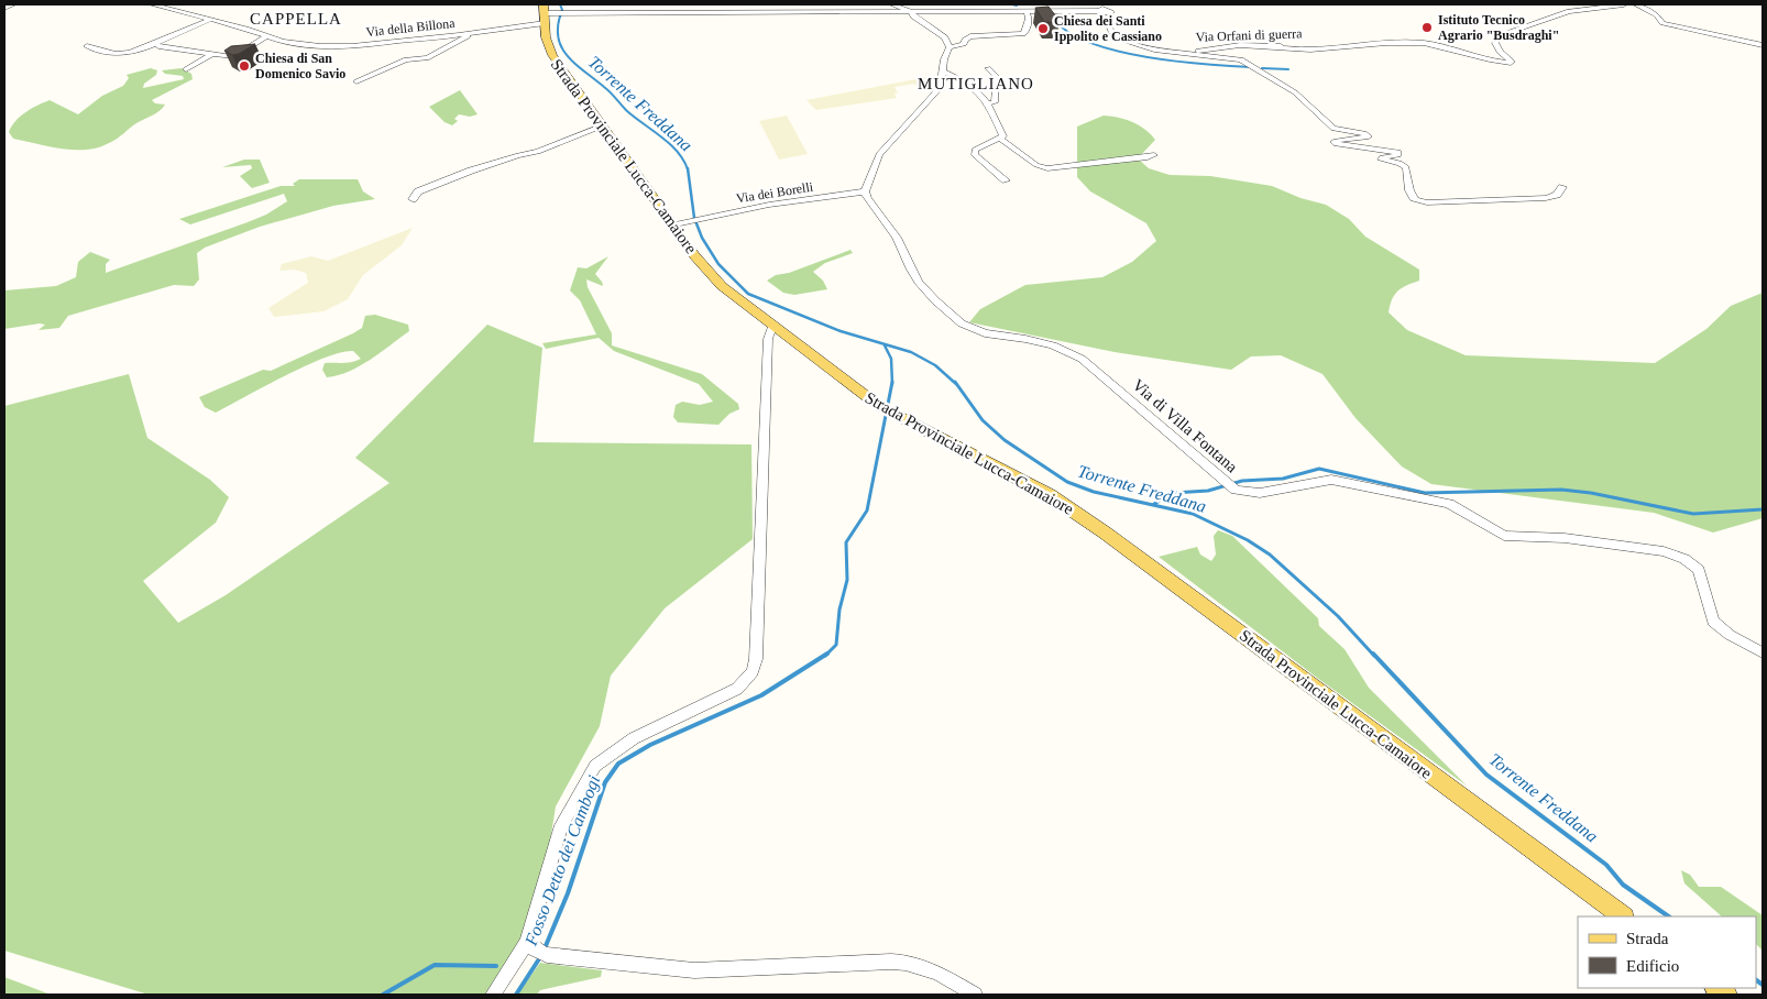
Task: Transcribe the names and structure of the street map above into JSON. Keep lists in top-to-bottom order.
{
  "streets": {
    "main road": ["Strada Provinciale Lucca-Camaiore"],
    "street": [
      "Via della Billona",
      "Via Orfani di guerra",
      "Via dei Borelli",
      "Via di Villa Fontana"
    ]
  },
  "crossings": [
    ["Via della Billona", "Via Orfani di guerra"],
    ["Via della Billona", "Strada Provinciale Lucca-Camaiore"],
    ["Strada Provinciale Lucca-Camaiore", "Via dei Borelli"],
    ["Via dei Borelli", "Via di Villa Fontana"]
  ],
  "districts": ["CAPPELLA", "MUTIGLIANO"],
  "water": ["Torrente Freddana", "Fosso Detto dei Cambogi"],
  "places": ["Istituto Tecnico Agrario \"Busdraghi\"", "Chiesa dei Santi Ippolito e Cassiano", "Chiesa di San Domenico Savio"],
  "legend": ["Strada", "Edificio"]
}
